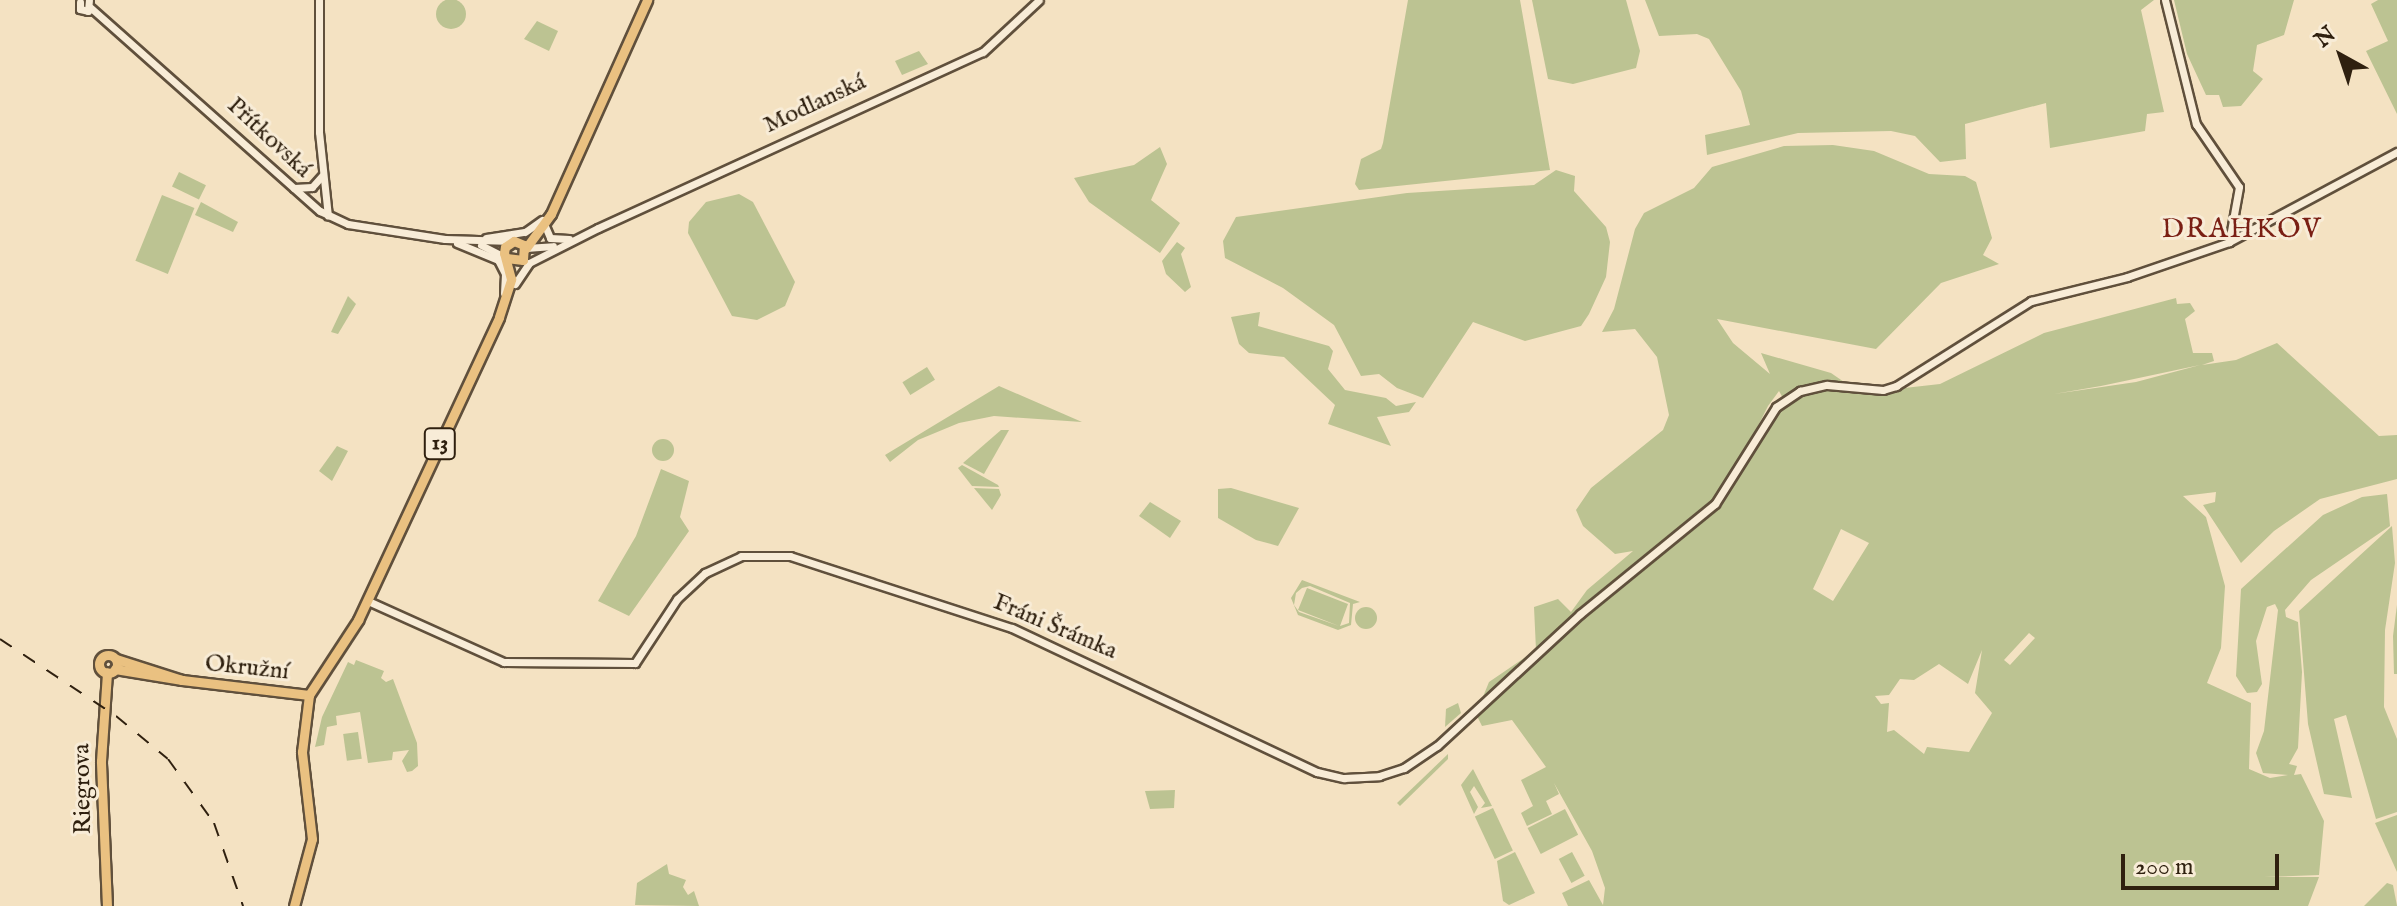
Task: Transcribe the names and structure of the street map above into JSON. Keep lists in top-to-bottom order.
{
  "streets": {
    "main road": ["13", "Okružní", "Riegrova"],
    "street": ["Modlanská", "Přítkovská", "Fráni Šrámka"]
  },
  "crossings": [
    ["Přítkovská", "13"],
    ["13", "Fráni Šrámka"],
    ["13", "Okružní"],
    ["Okružní", "Riegrova"]
  ],
  "districts": ["DRAHKOV"],
  "scale_bar": "200 m",
  "north": "top left"
}
